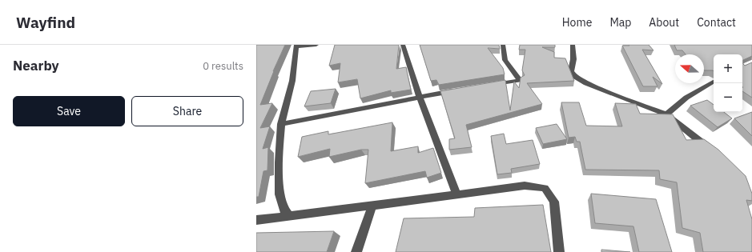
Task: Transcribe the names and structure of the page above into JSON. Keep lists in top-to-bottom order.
{
  "north": "left",
  "page": {
    "header": "Wayfind",
    "nav": [
      "Home",
      "Map",
      "About",
      "Contact"
    ],
    "heading": ["Nearby", "0 results"],
    "map_buttons": ["+", "−"],
    "buttons": ["Save", "Share"]
  }
}
